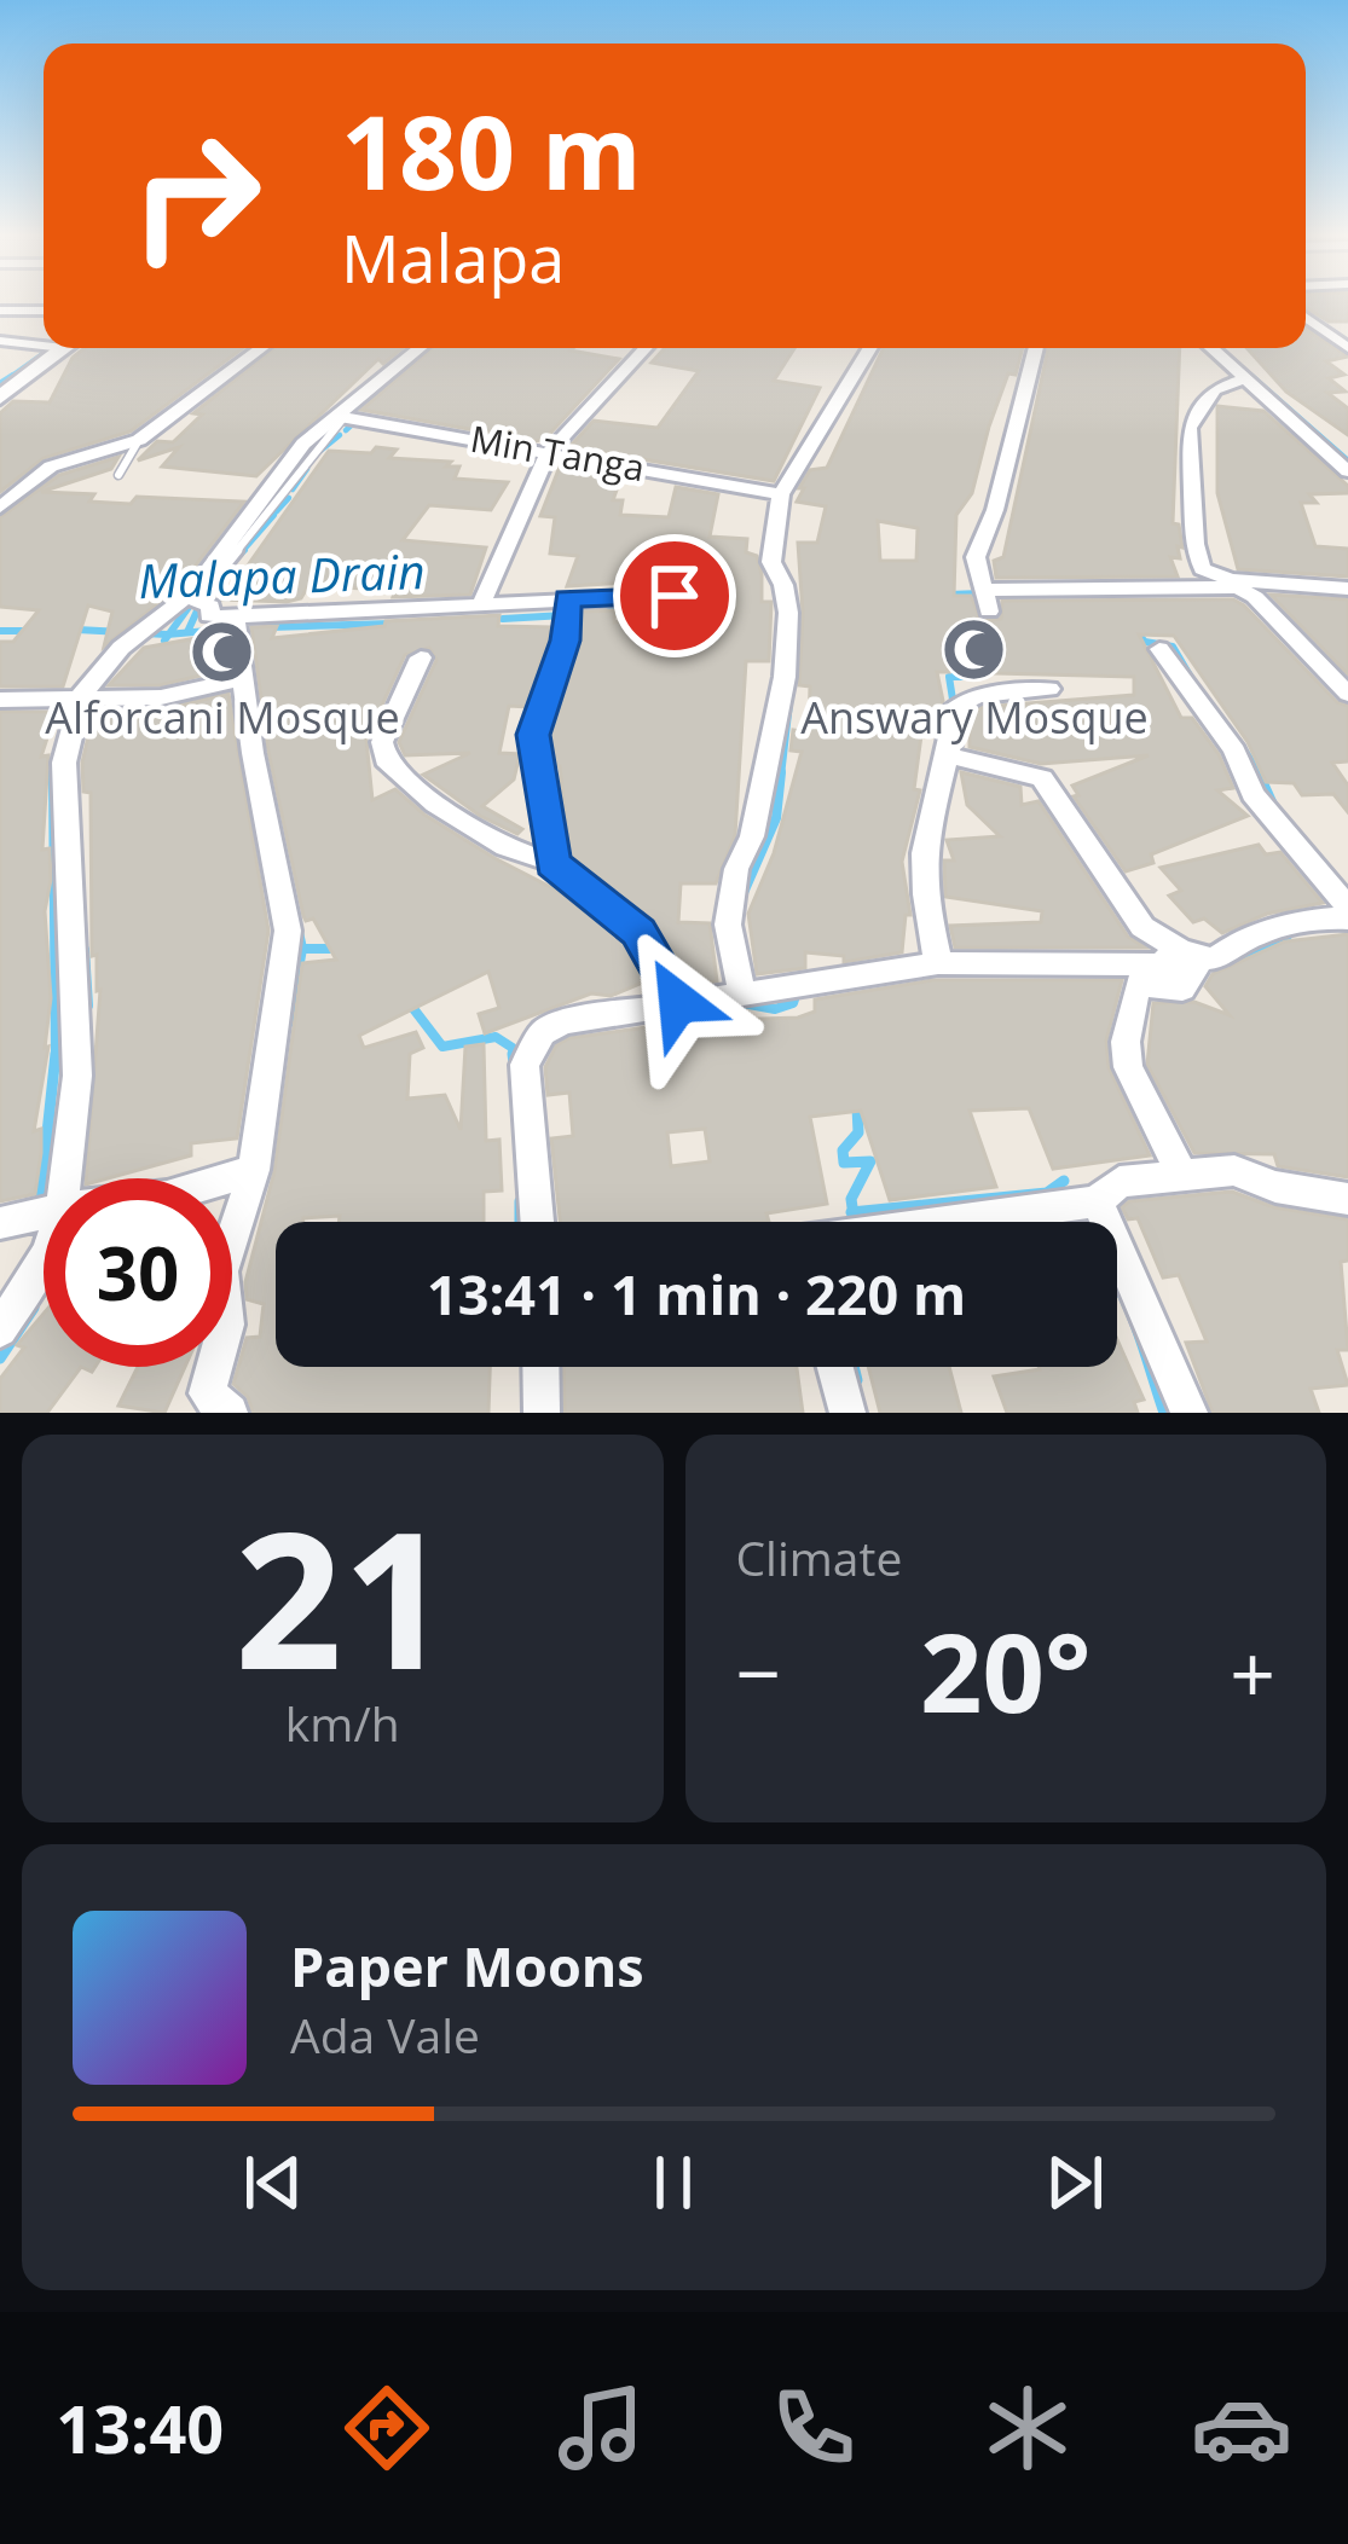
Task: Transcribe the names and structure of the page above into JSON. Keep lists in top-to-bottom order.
{
  "streets": {
    "street": ["Min Tanga"]
  },
  "water": ["Malapa Drain"],
  "places": {
    "mosque": ["Answary Mosque", "Alforcani Mosque"]
  },
  "page": {
    "turn": ["180 m", "Malapa"],
    "limit": "30",
    "trip": "13:41 · 1 min · 220 m",
    "tile": [
      ["21", "km/h"],
      "Climate"
    ],
    "heat": ["−", "20°", "+"],
    "song": ["Paper Moons", "Ada Vale"],
    "tabs": "13:40"
  }
}
